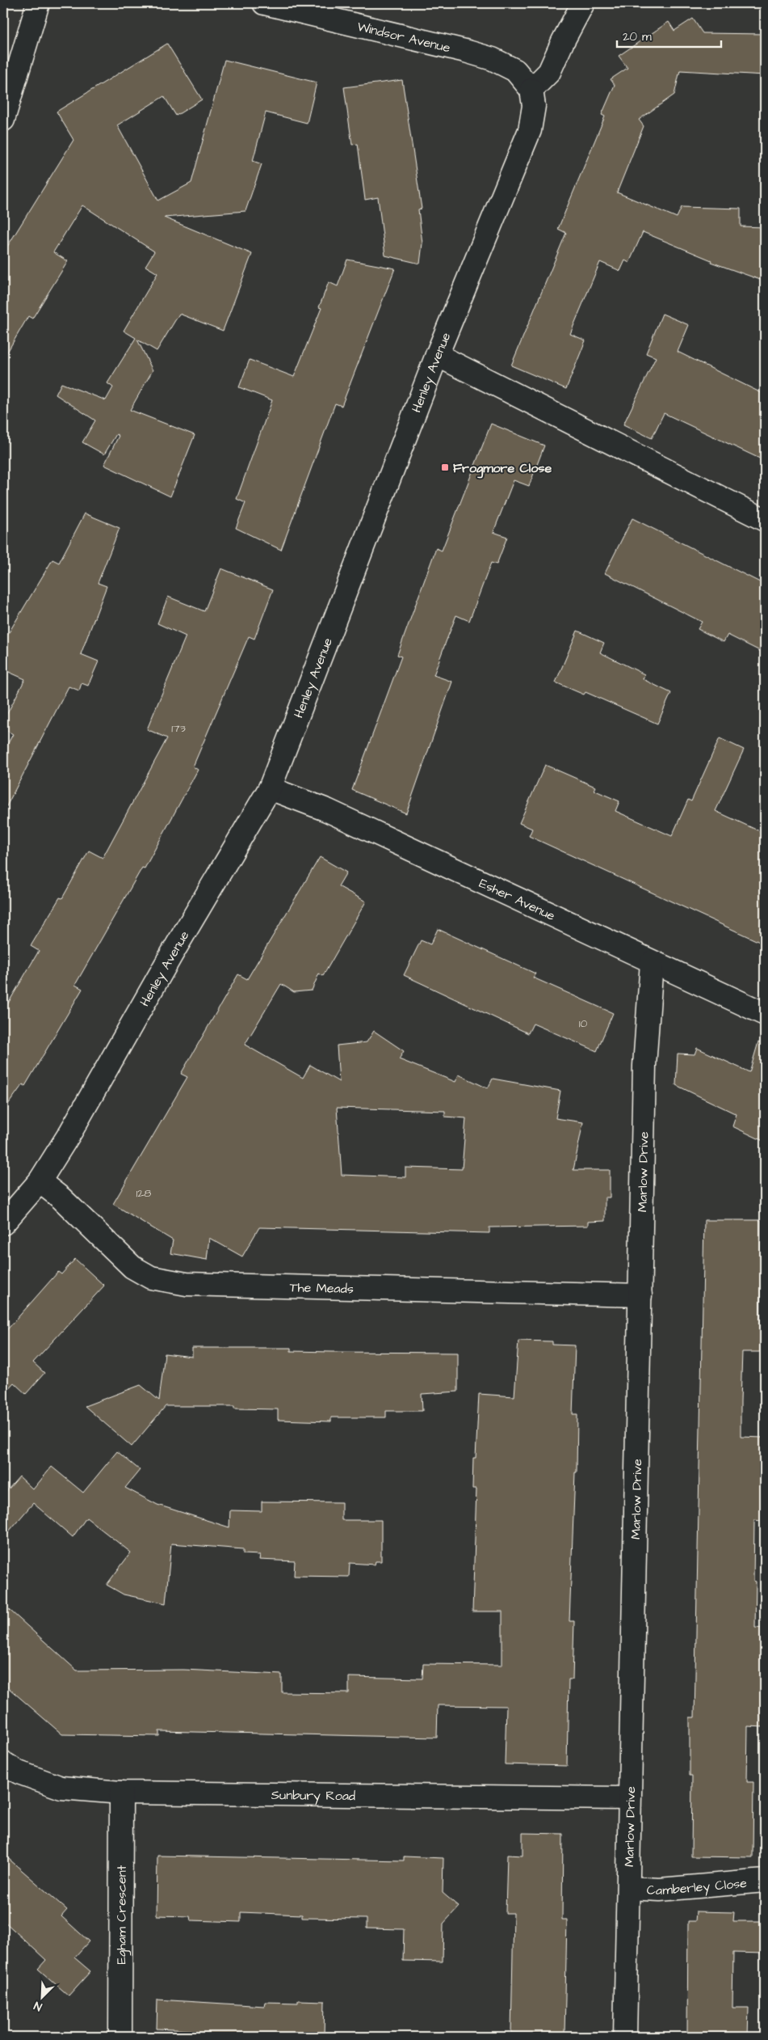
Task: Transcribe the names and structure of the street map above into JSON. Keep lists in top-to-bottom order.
{
  "streets": {
    "street": [
      "Windsor Avenue",
      "Henley Avenue",
      "Esher Avenue",
      "Marlow Drive",
      "The Meads",
      "Sunbury Road",
      "Camberley Close",
      "Egham Crescent"
    ]
  },
  "crossings": [
    ["Windsor Avenue", "Henley Avenue"],
    ["Henley Avenue", "Esher Avenue"],
    ["Henley Avenue", "The Meads"],
    ["Esher Avenue", "Marlow Drive"],
    ["Marlow Drive", "The Meads"],
    ["Marlow Drive", "Sunbury Road"],
    ["Marlow Drive", "Camberley Close"],
    ["Sunbury Road", "Egham Crescent"]
  ],
  "places": {
    "transit": ["Frogmore Close"]
  },
  "house_numbers": ["173", "10", "128"],
  "scale_bar": "20 m",
  "north": "bottom left"
}
